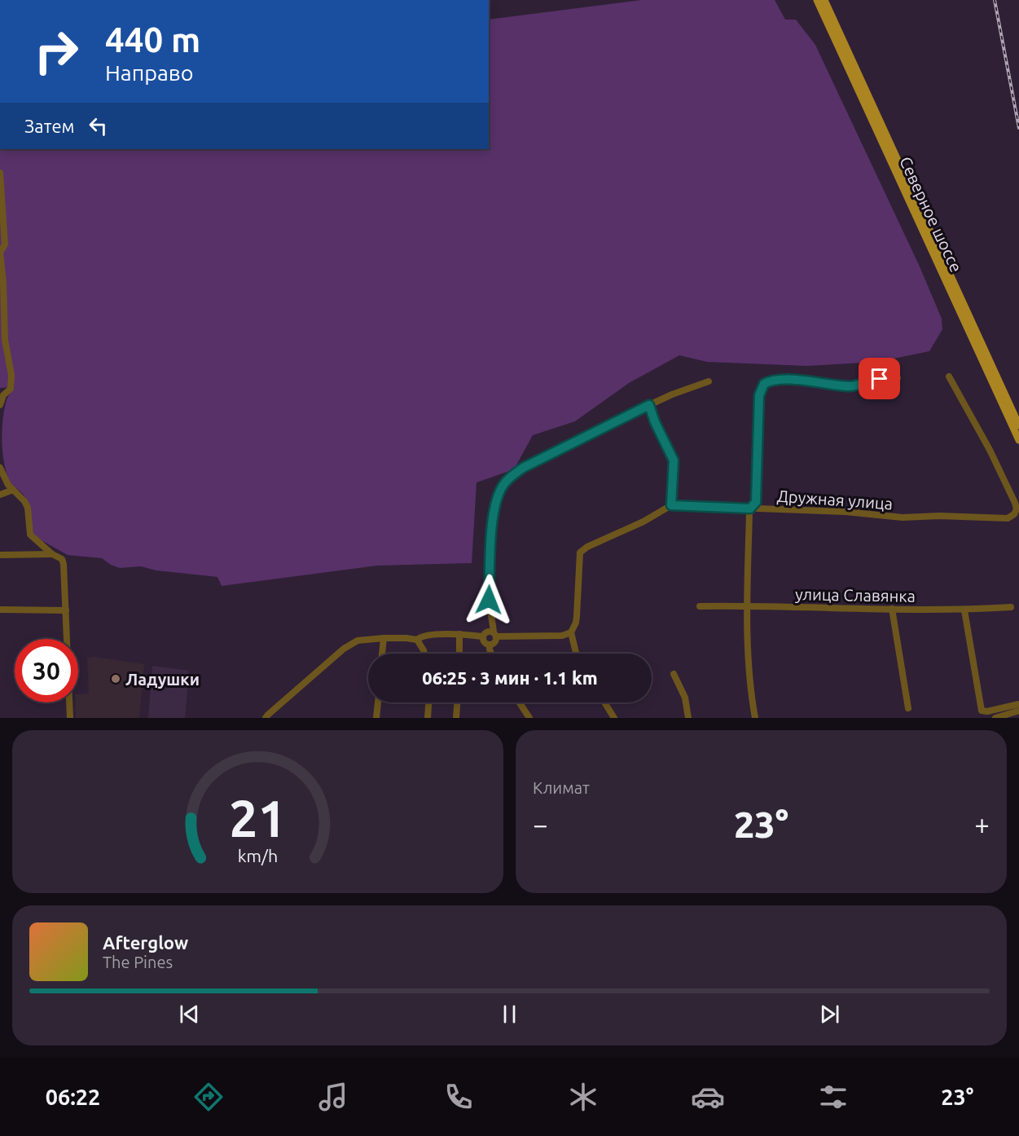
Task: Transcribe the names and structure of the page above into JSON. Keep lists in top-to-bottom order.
{
  "streets": {
    "main road": ["Северное шоссе"],
    "street": ["Дружная улица", "улица Славянка"]
  },
  "places": ["Ладушки"],
  "page": {
    "turn": ["440 m", "Направо"],
    "then": "Затем",
    "limit": "30",
    "trip": "06:25 · 3 мин · 1.1 km",
    "tile": "Климат",
    "heat": ["−", "23°", "+"],
    "song": ["Afterglow", "The Pines"],
    "tabs": ["06:22", "23°"],
    "gauge": ["21", "km/h"]
  }
}
